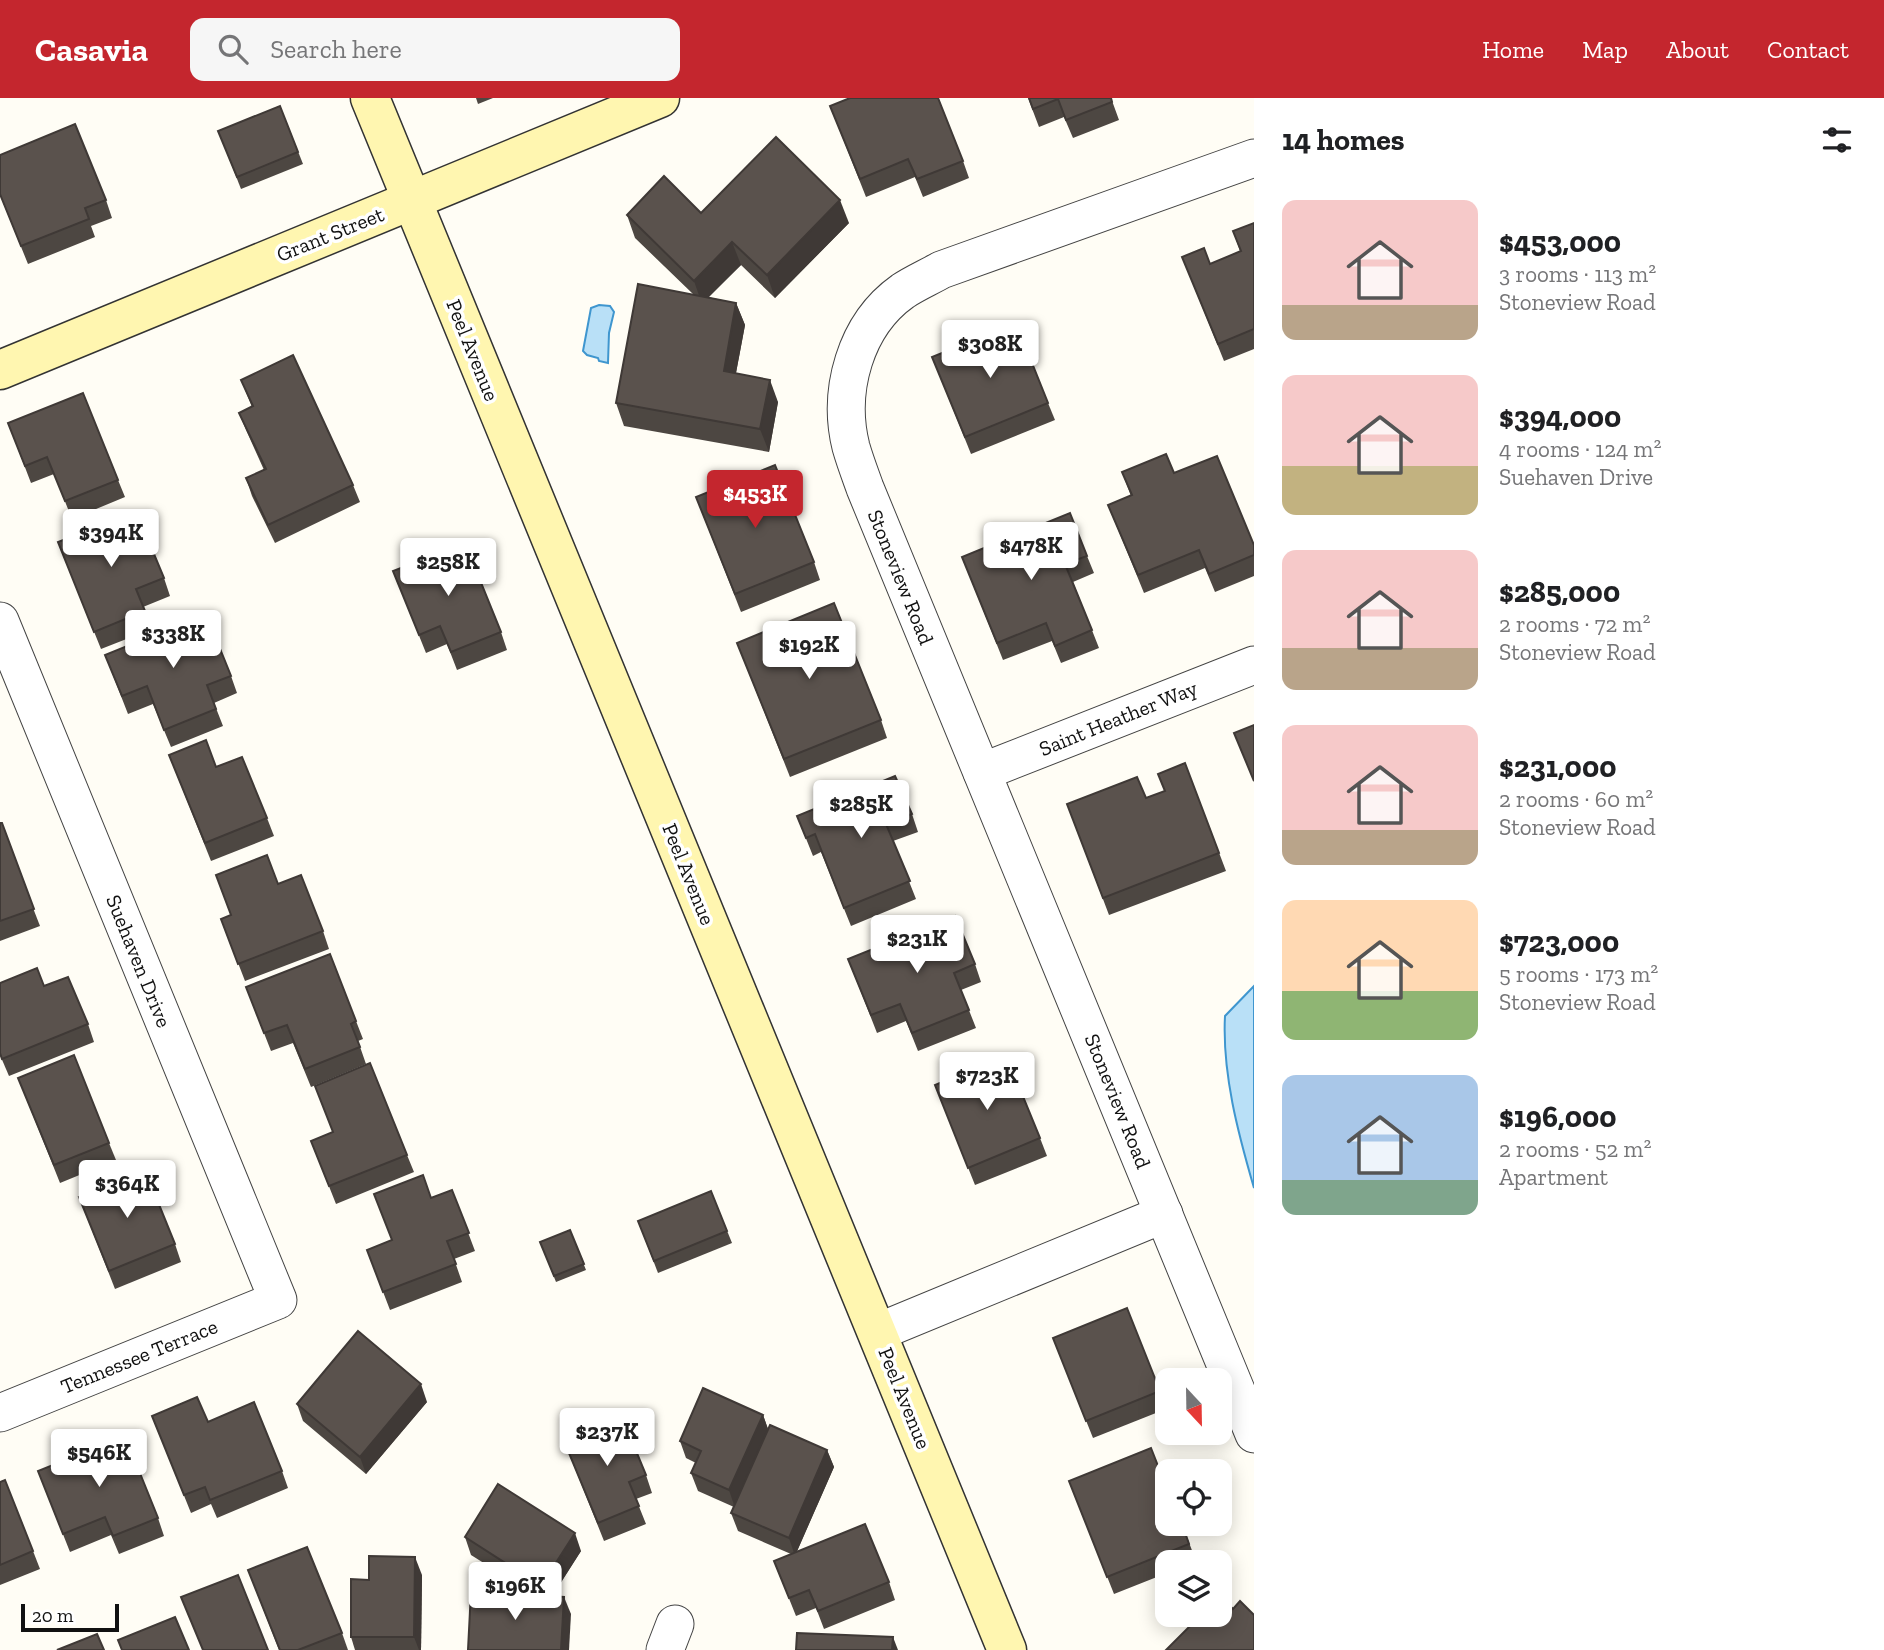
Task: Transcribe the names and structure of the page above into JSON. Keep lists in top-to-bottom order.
{
  "streets": {
    "street": [
      "Grant Street",
      "Peel Avenue",
      "Stoneview Road",
      "Saint Heather Way",
      "Suehaven Drive",
      "Tennessee Terrace"
    ]
  },
  "crossings": [
    ["Grant Street", "Peel Avenue"],
    ["Stoneview Road", "Saint Heather Way"],
    ["Suehaven Drive", "Tennessee Terrace"]
  ],
  "scale_bar": "20 m",
  "north": "bottom",
  "page": {
    "header": "Casavia",
    "search": "Search here",
    "nav": [
      "Home",
      "Map",
      "About",
      "Contact"
    ],
    "heading": "14 homes",
    "list": [
      {
        "name": "$453,000",
        "note": "3 rooms · 113 m² · Stoneview Road"
      },
      {
        "name": "$394,000",
        "note": "4 rooms · 124 m² · Suehaven Drive"
      },
      {
        "name": "$285,000",
        "note": "2 rooms · 72 m² · Stoneview Road"
      },
      {
        "name": "$231,000",
        "note": "2 rooms · 60 m² · Stoneview Road"
      },
      {
        "name": "$723,000",
        "note": "5 rooms · 173 m² · Stoneview Road"
      },
      {
        "name": "$196,000",
        "note": "2 rooms · 52 m² · Apartment"
      }
    ],
    "price": [
      "$308K",
      "$453K",
      "$394K",
      "$478K",
      "$258K",
      "$338K",
      "$192K",
      "$285K",
      "$231K",
      "$723K",
      "$364K",
      "$237K",
      "$546K",
      "$196K"
    ],
    "scale": "20 m"
  }
}
